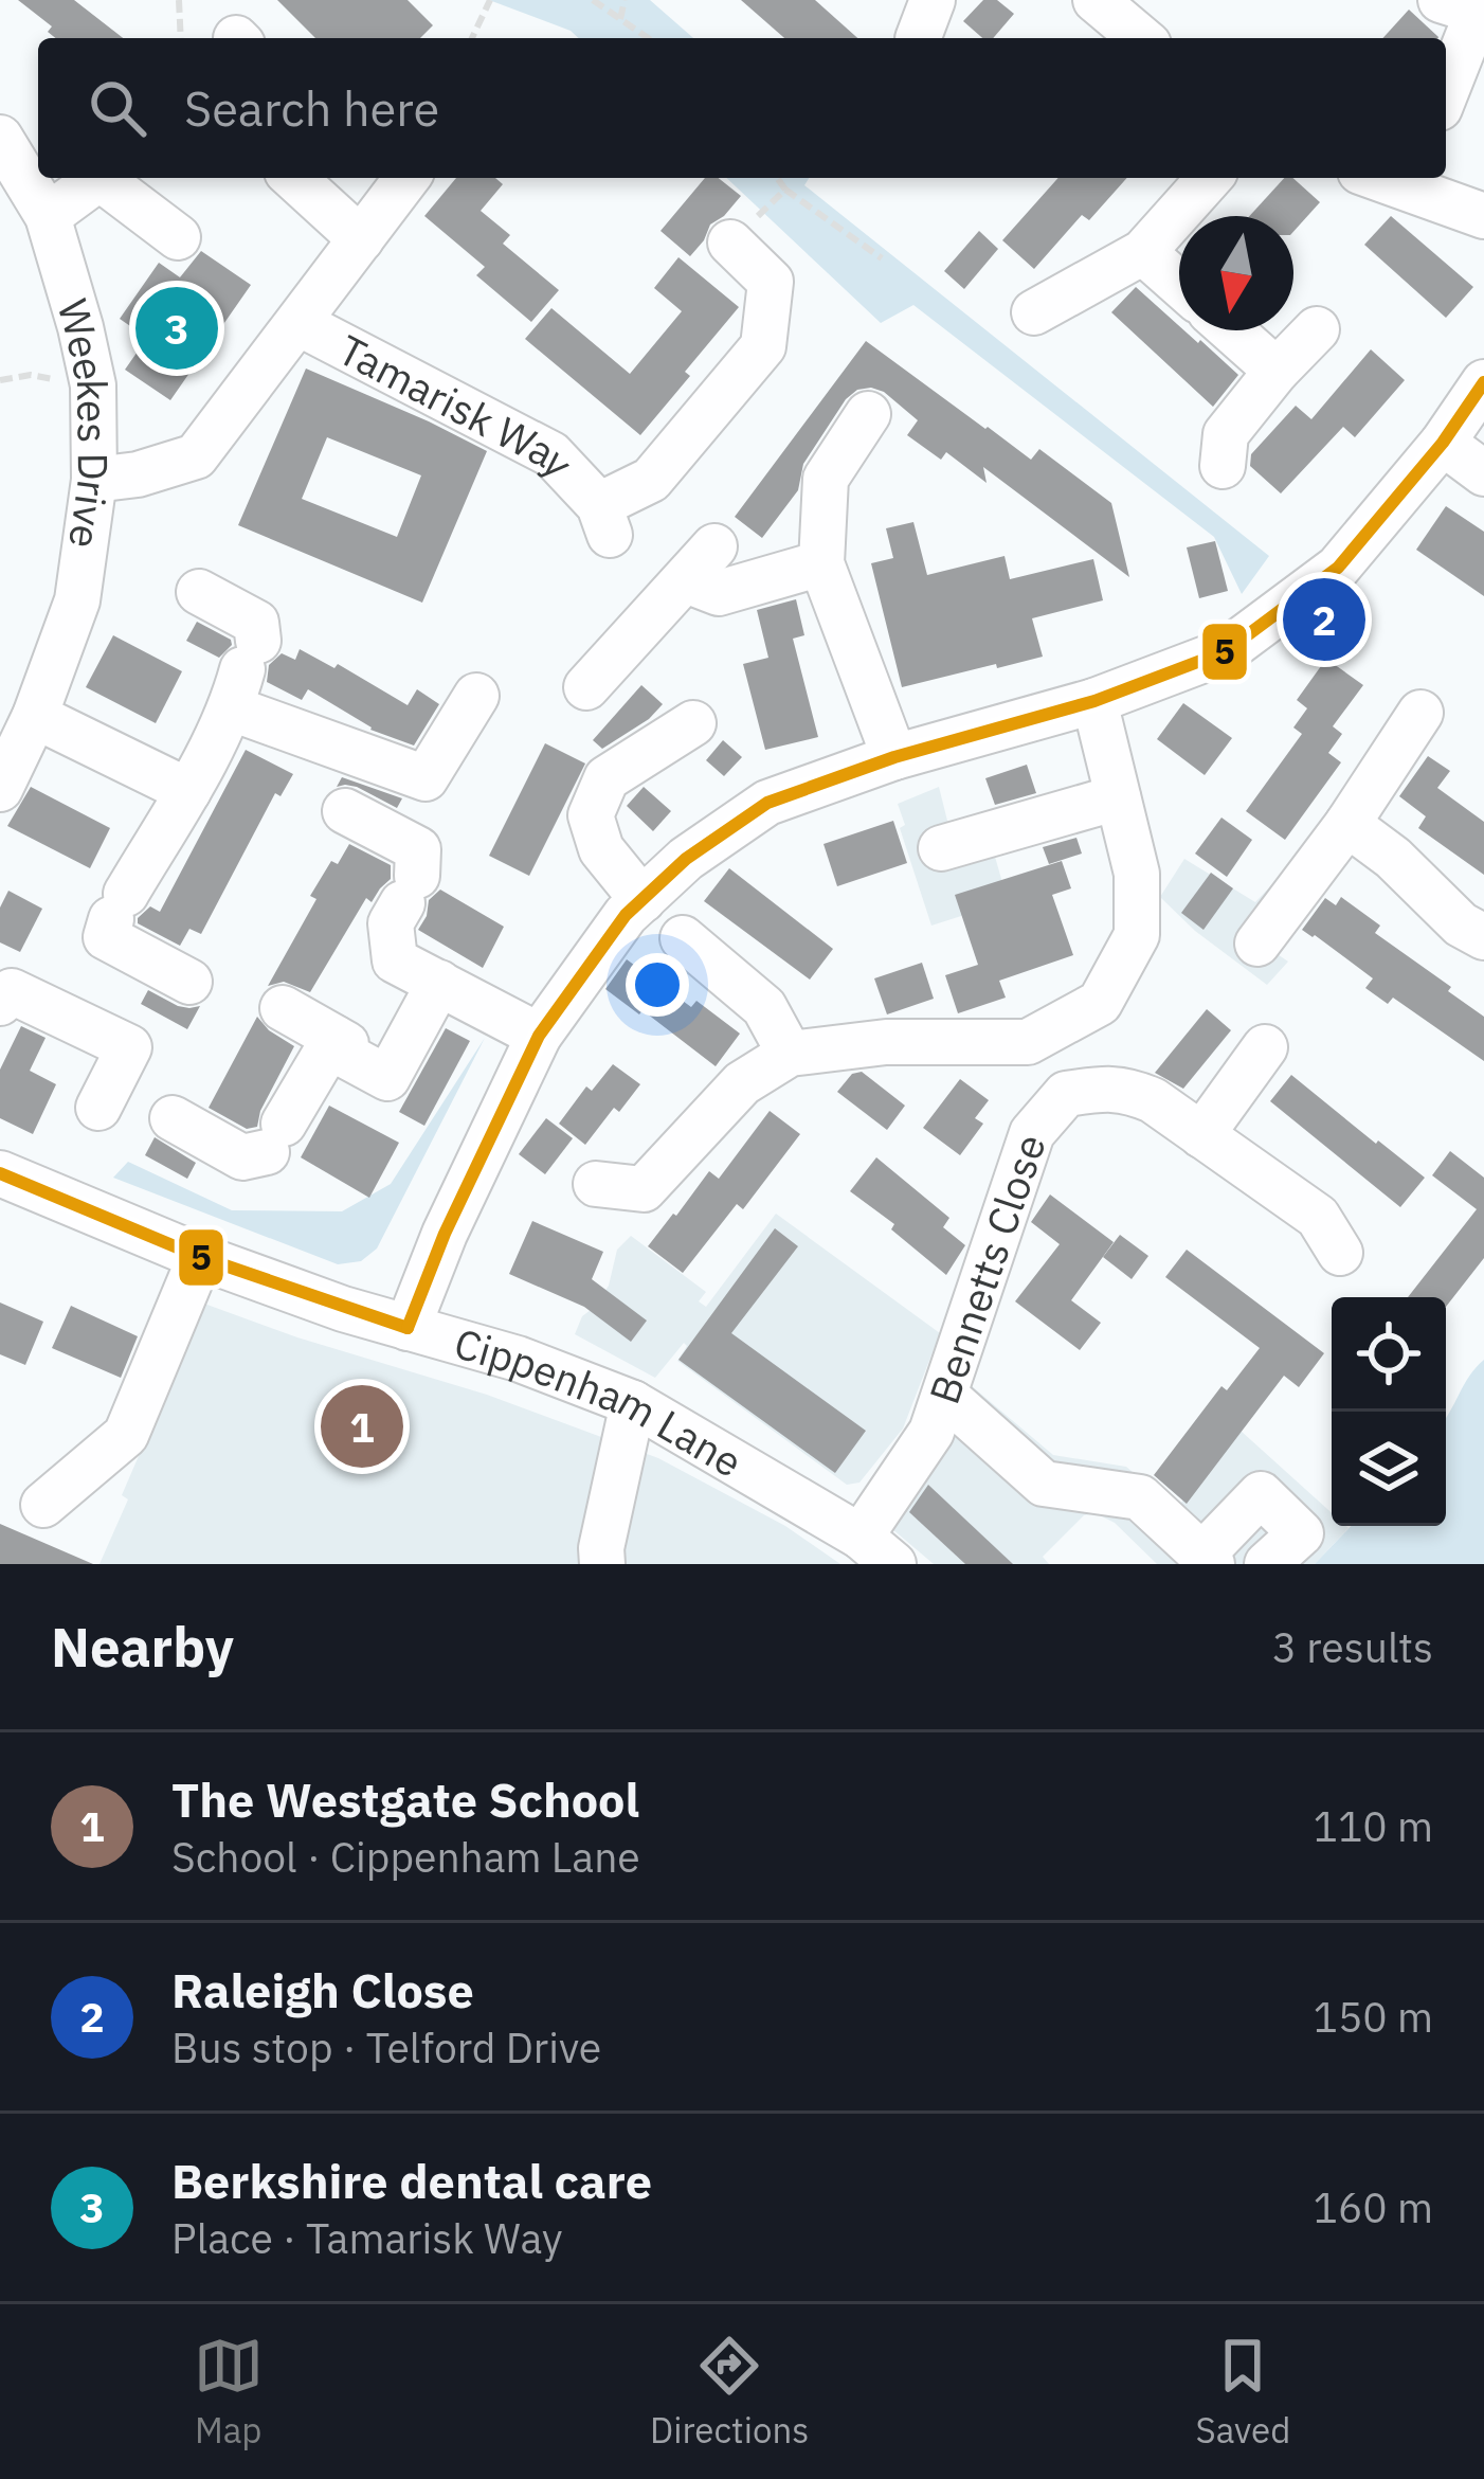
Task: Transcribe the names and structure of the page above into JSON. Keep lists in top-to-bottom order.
{
  "streets": {
    "street": [
      "Tamarisk Way",
      "Weekes Drive",
      "Bennetts Close",
      "Cippenham Lane"
    ]
  },
  "crossings": [
    ["Tamarisk Way", "Weekes Drive"],
    ["Bennetts Close", "Cippenham Lane"]
  ],
  "lines": ["transit line 5"],
  "north": "bottom",
  "page": {
    "search": "Search here",
    "pins": ["3", "2", "1"],
    "heading": ["Nearby", "3 results"],
    "list": [
      {
        "mark": "1",
        "name": "The Westgate School",
        "note": "School · Cippenham Lane",
        "value": "110 m"
      },
      {
        "mark": "2",
        "name": "Raleigh Close",
        "note": "Bus stop · Telford Drive",
        "value": "150 m"
      },
      {
        "mark": "3",
        "name": "Berkshire dental care",
        "note": "Place · Tamarisk Way",
        "value": "160 m"
      }
    ],
    "nav": ["Map", "Directions", "Saved"]
  }
}
